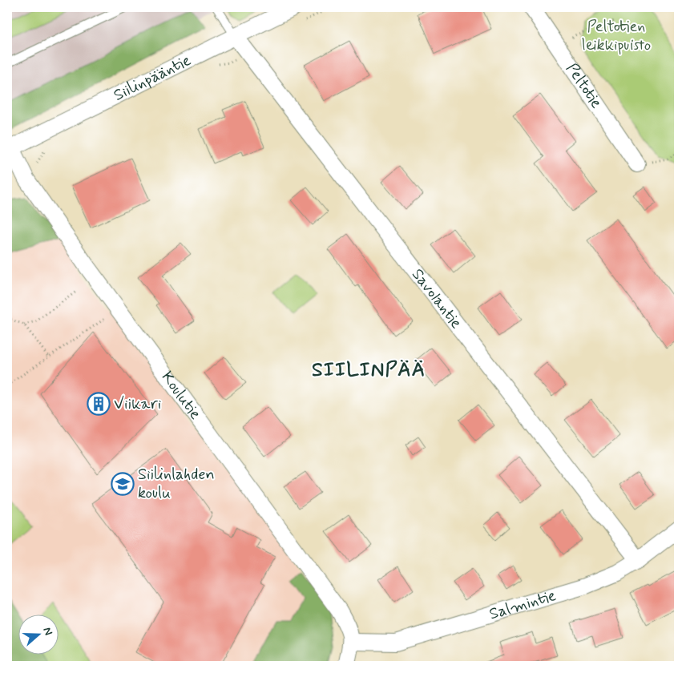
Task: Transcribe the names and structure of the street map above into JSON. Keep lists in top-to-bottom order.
{
  "streets": {
    "street": [
      "Siilinpääntie",
      "Peltotie",
      "Savolantie",
      "Koulutie",
      "Salmintie"
    ]
  },
  "crossings": [
    ["Siilinpääntie", "Savolantie"],
    ["Siilinpääntie", "Koulutie"],
    ["Savolantie", "Salmintie"],
    ["Koulutie", "Salmintie"]
  ],
  "districts": ["SIILINPÄÄ"],
  "parks": ["Peltotien leikkipuisto"],
  "places": {
    "building": ["Viikari"],
    "school or university": ["Siilinlahden koulu"]
  },
  "north": "right"
}
